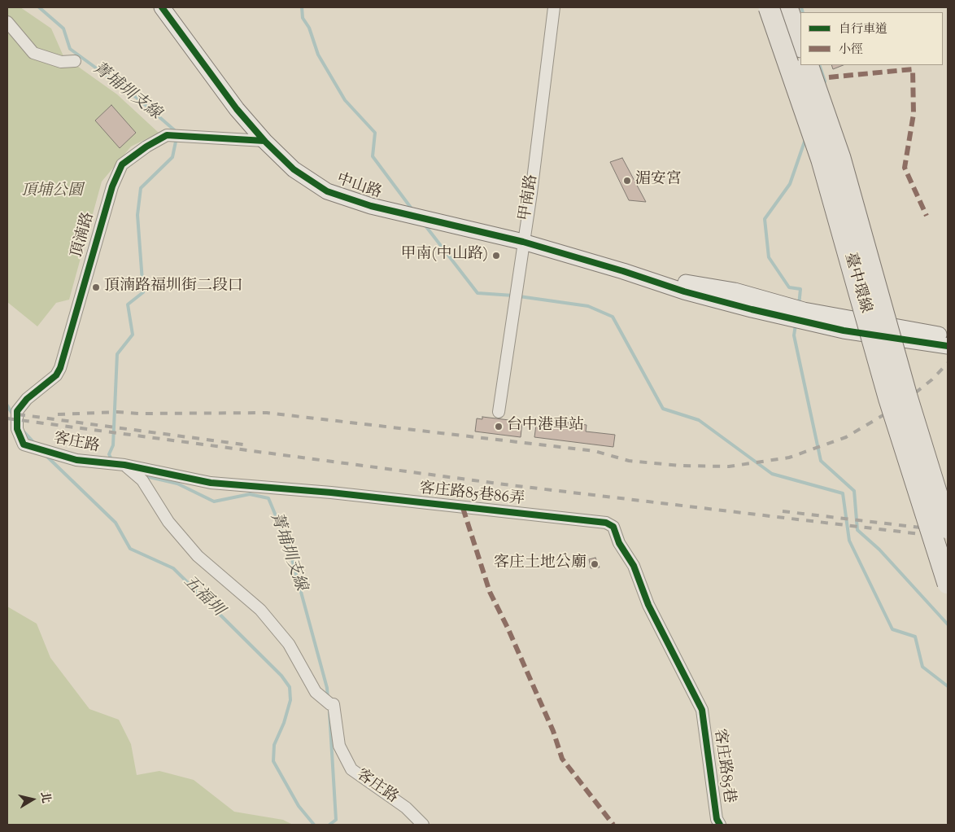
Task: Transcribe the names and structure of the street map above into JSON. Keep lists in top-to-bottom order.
{
  "streets": {
    "highway": ["臺中環線"],
    "street": [
      "中山路",
      "甲南路",
      "頂湳路",
      "客庄路",
      "客庄路85巷86弄",
      "客庄路85巷"
    ]
  },
  "crossings": [
    ["中山路", "甲南路"],
    ["中山路", "頂湳路"],
    ["頂湳路", "客庄路"],
    ["客庄路", "客庄路85巷86弄"],
    ["客庄路85巷86弄", "客庄路85巷"]
  ],
  "water": ["菁埔圳支線", "五福圳"],
  "parks": ["頂埔公園"],
  "places": [
    "湄安宮",
    "甲南(中山路)",
    "頂湳路福圳街二段口",
    "台中港車站",
    "客庄土地公廟"
  ],
  "legend": ["自行車道", "小徑"],
  "north": "right"
}
